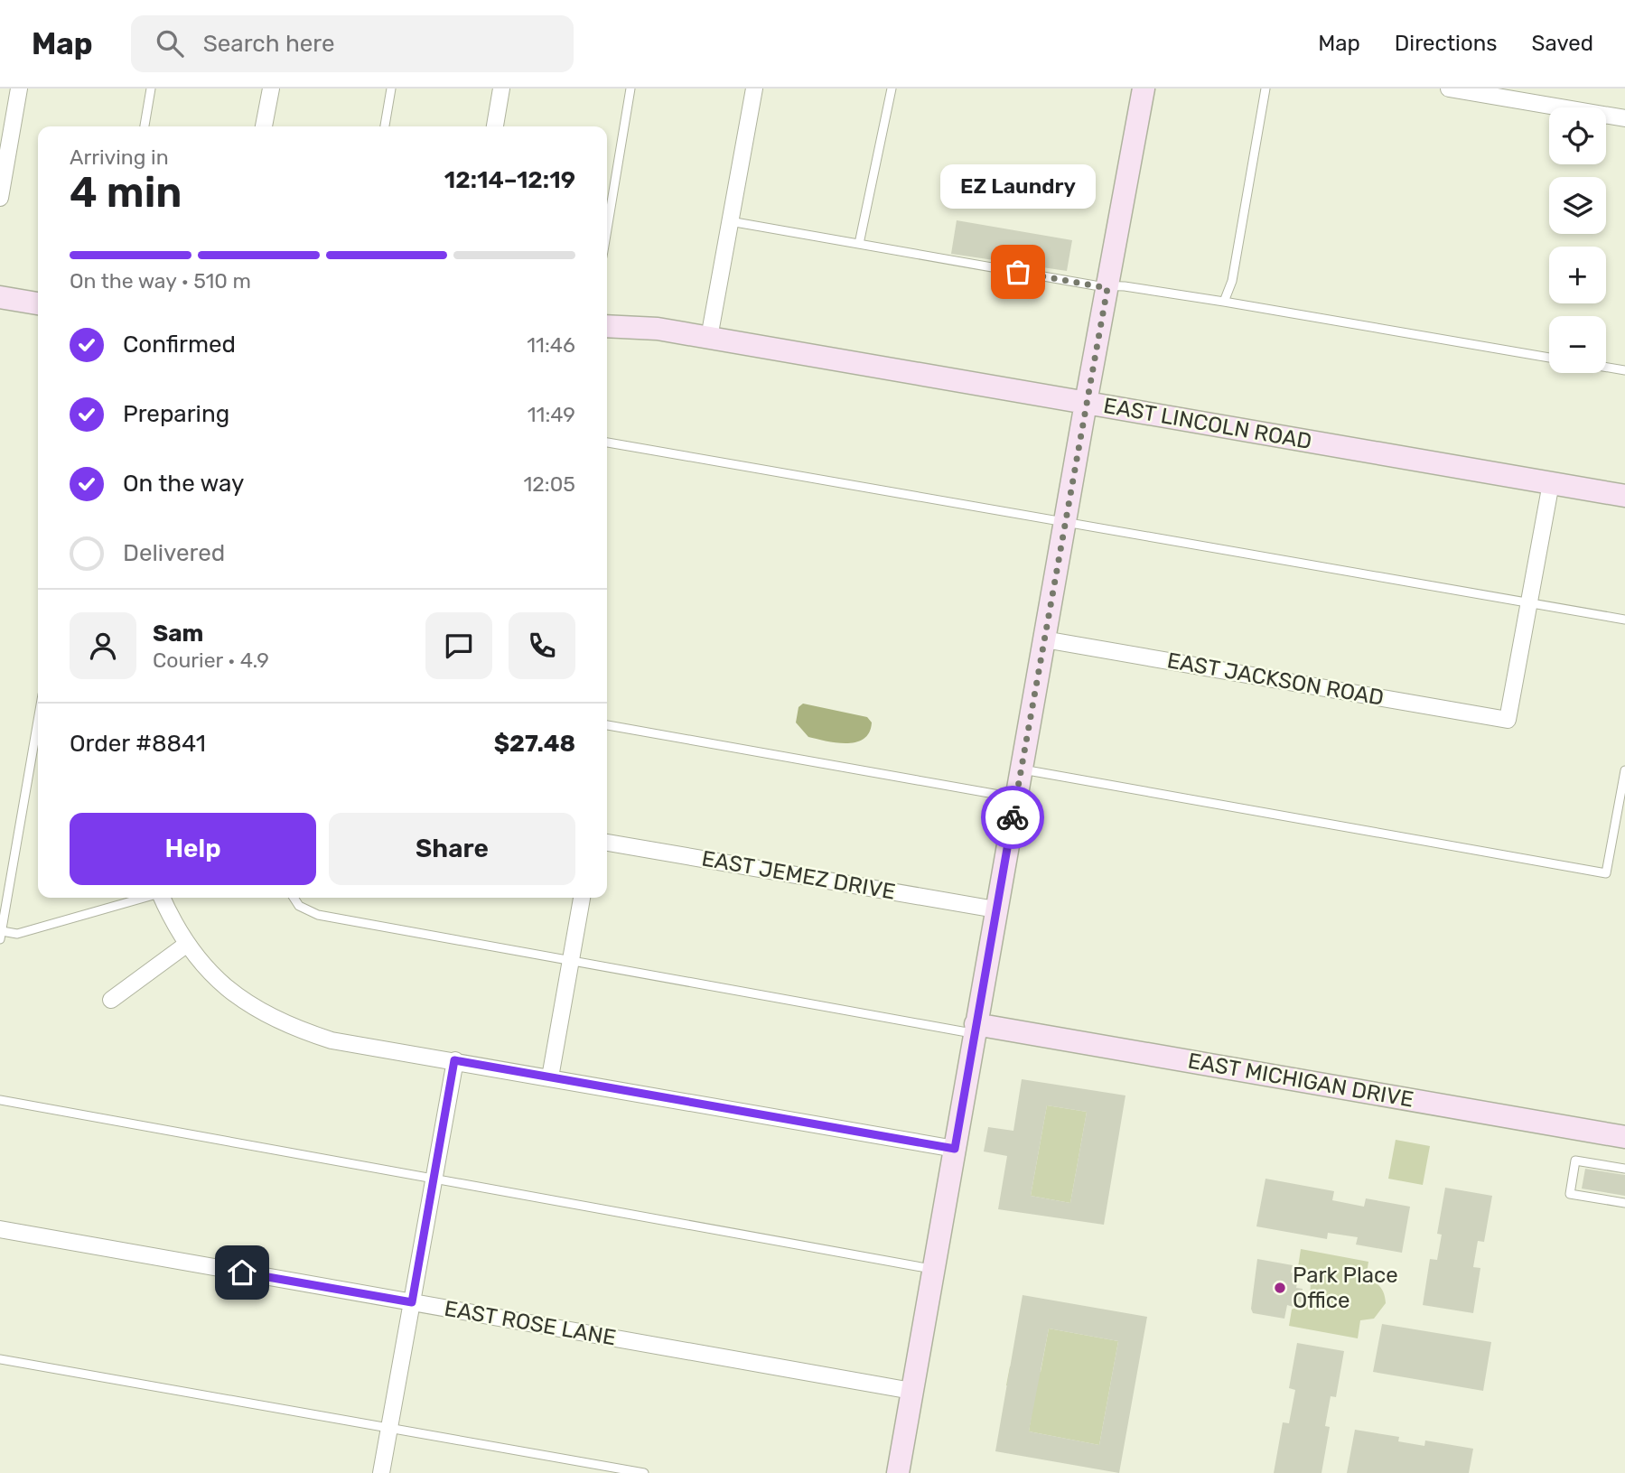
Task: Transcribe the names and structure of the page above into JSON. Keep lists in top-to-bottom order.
{
  "streets": {
    "street": [
      "EAST LINCOLN ROAD",
      "EAST JACKSON ROAD",
      "EAST JEMEZ DRIVE",
      "EAST MICHIGAN DRIVE",
      "EAST ROSE LANE"
    ]
  },
  "places": ["EZ Laundry", "Park Place Office"],
  "page": {
    "header": "Map",
    "search": "Search here",
    "nav": ["Map", "Directions", "Saved"],
    "map_buttons": ["+", "−"],
    "heading": ["4 min", "Arriving in", "12:14–12:19"],
    "panel": [
      "Sam",
      "Courier · 4.9",
      "Order #8841",
      "$27.48"
    ],
    "bubble": "EZ Laundry",
    "bar": "On the way · 510 m",
    "list": [
      ["Confirmed", "11:46"],
      ["Preparing", "11:49"],
      ["On the way", "12:05"],
      "Delivered"
    ],
    "buttons": ["Help", "Share"]
  }
}
